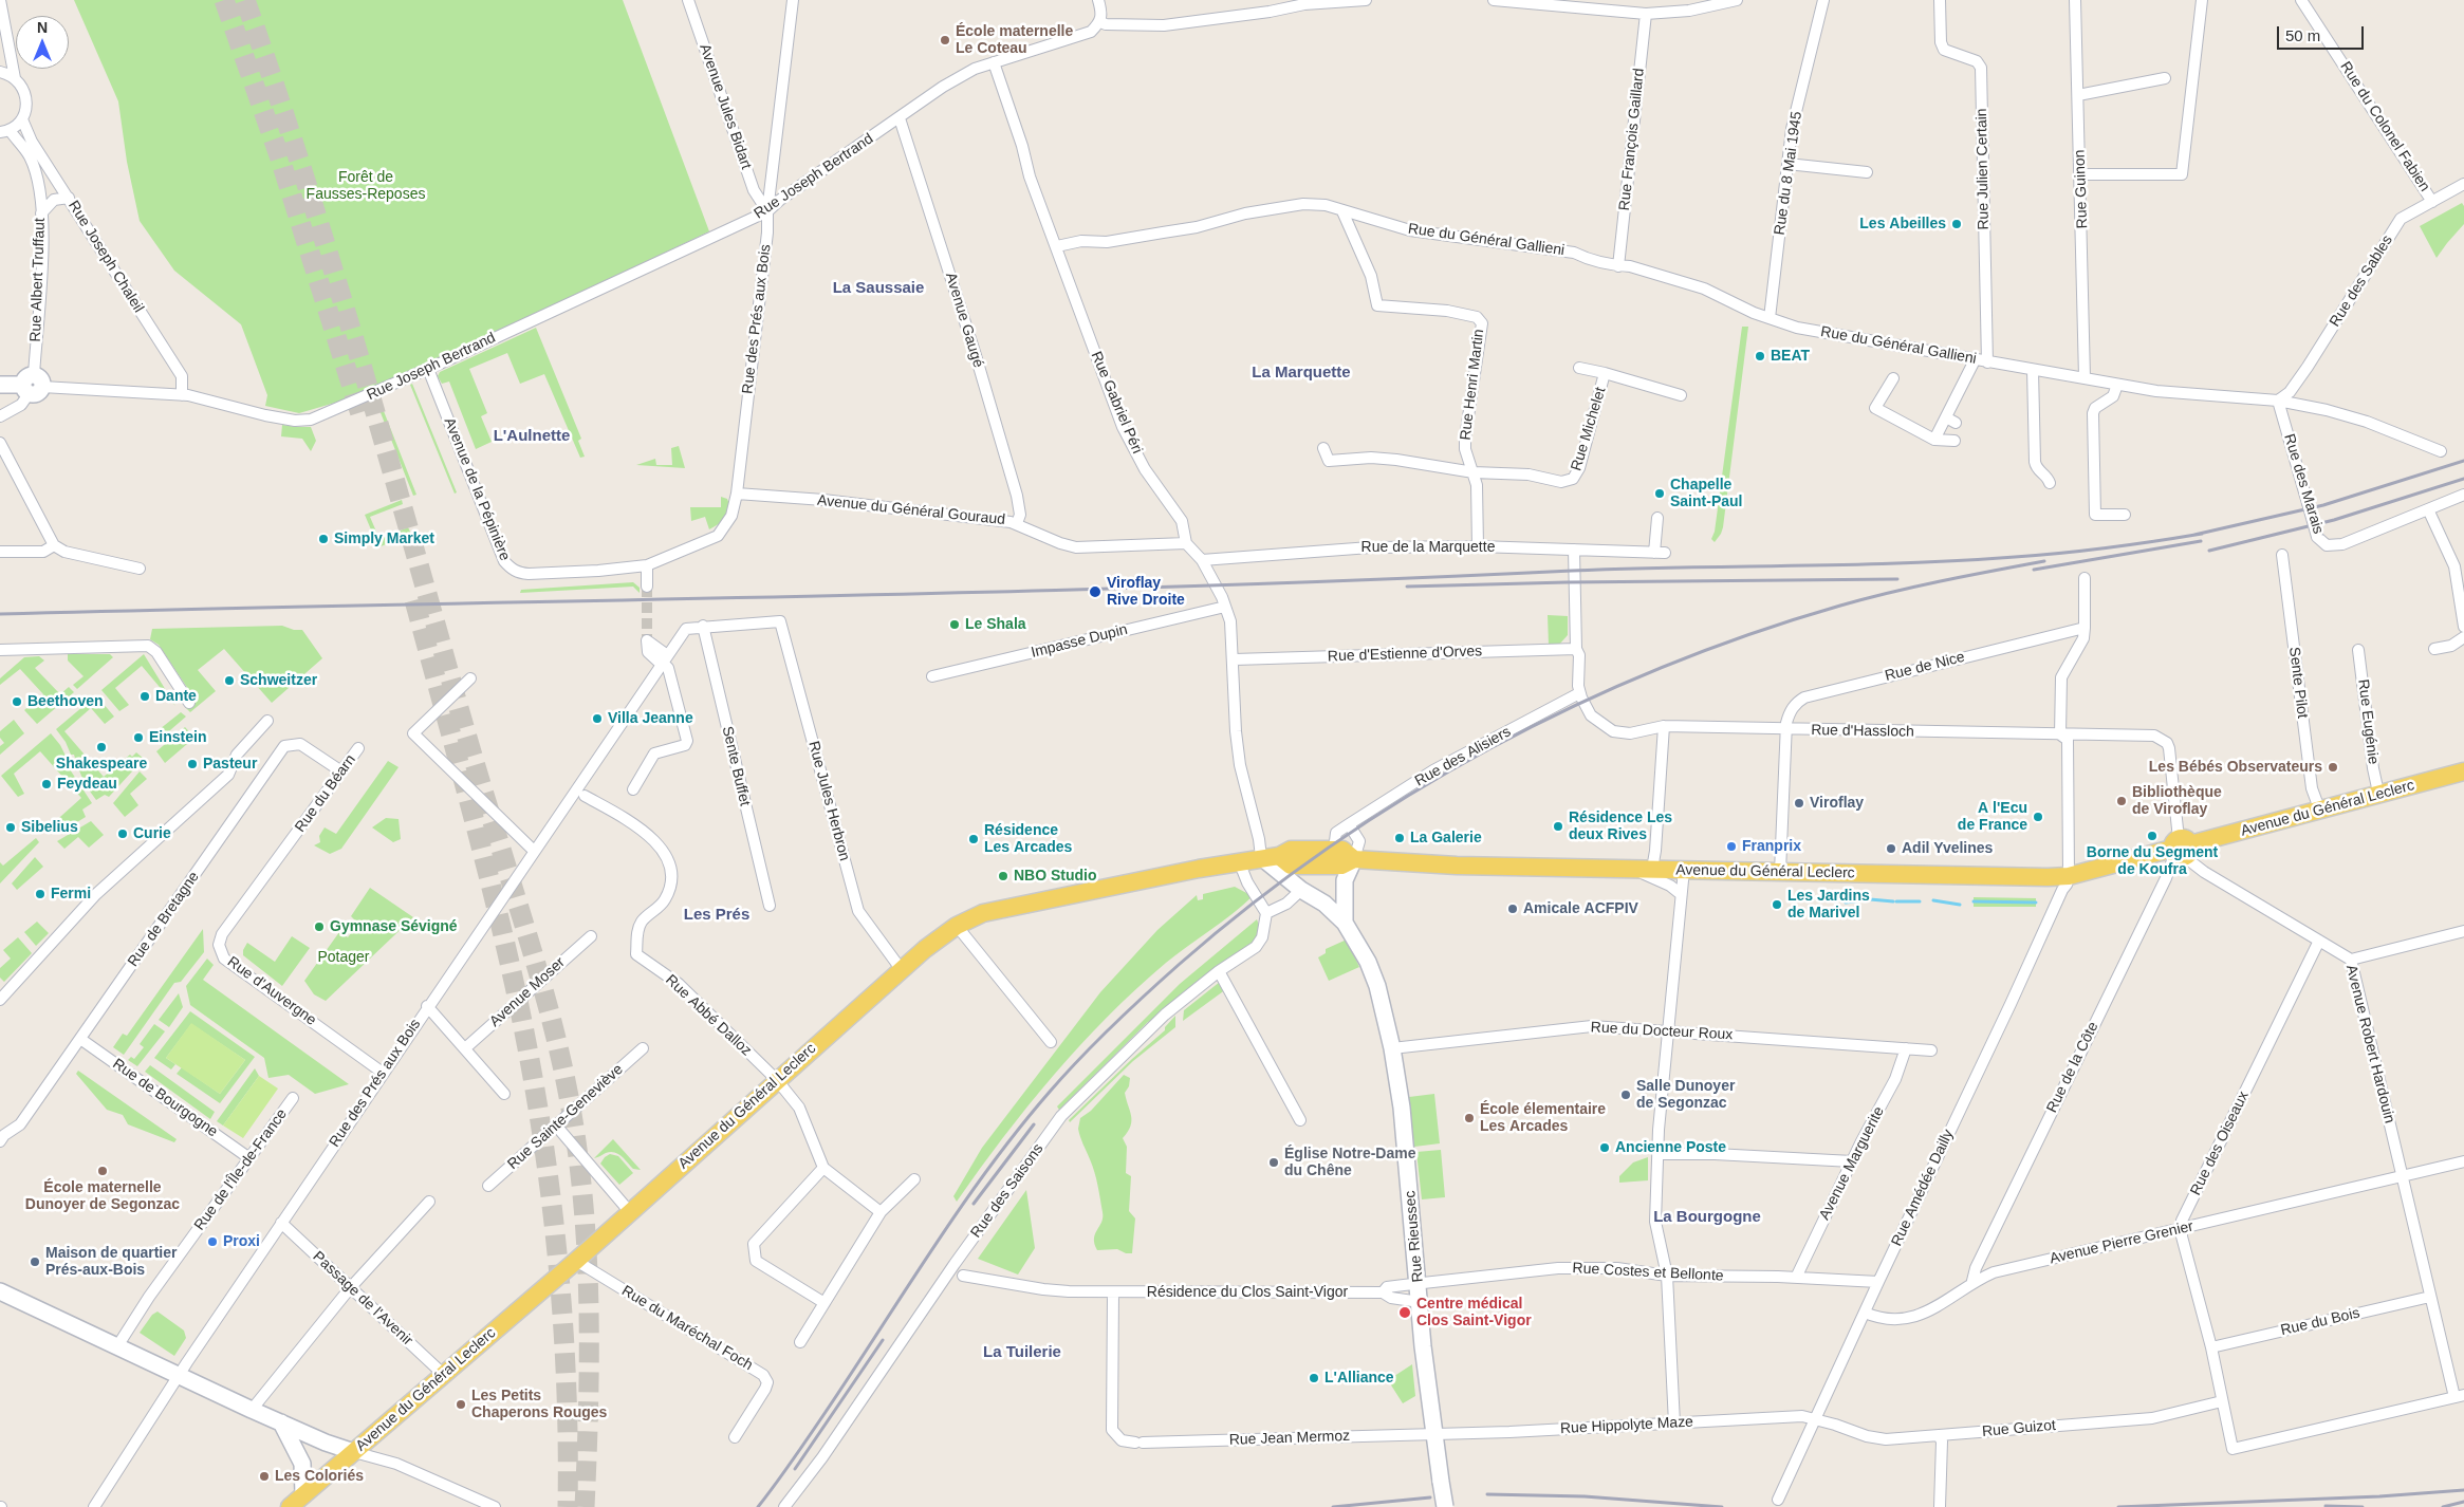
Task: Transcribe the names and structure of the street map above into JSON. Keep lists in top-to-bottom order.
{
  "streets": {
    "main road": ["Avenue du Général Leclerc"],
    "street": [
      "Avenue Jules Bidart",
      "Rue du Colonel Fabien",
      "Rue François Gaillard",
      "Rue Julien Certain",
      "Rue du 8 Mai 1945",
      "Rue Joseph Bertrand",
      "Rue Guinon",
      "Rue du Général Gallieni",
      "Rue Joseph Chaleil",
      "Rue Albert Truffaut",
      "Rue des Sables",
      "Rue des Prés aux Bois",
      "Avenue Gaugé",
      "Rue Henri Martin",
      "Rue Gabriel Péri",
      "Rue Michelet",
      "Rue des Marais",
      "Avenue de la Pépinière",
      "Avenue du Général Gouraud",
      "Rue de la Marquette",
      "Impasse Dupin",
      "Rue d'Estienne d'Orves",
      "Rue de Nice",
      "Sente Pilot",
      "Rue Eugénie",
      "Rue d'Hassloch",
      "Rue des Alisiers",
      "Sente Buffet",
      "Rue du Béarn",
      "Rue Jules Herbron",
      "Rue de Bretagne",
      "Rue d'Auvergne",
      "Avenue Moser",
      "Rue Abbé Dalloz",
      "Rue du Docteur Roux",
      "Avenue Robert Hardouin",
      "Rue de la Côte",
      "Rue de Bourgogne",
      "Rue Sainte-Geneviève",
      "Rue des Oiseaux",
      "Avenue Marguerite",
      "Rue de l'Île-de-France",
      "Rue Amédée Dailly",
      "Rue des Saisons",
      "Rue Rieussec",
      "Avenue Pierre Grenier",
      "Rue Costes et Bellonte",
      "Résidence du Clos Saint-Vigor",
      "Passage de l'Avenir",
      "Rue du Bois",
      "Rue du Maréchal Foch",
      "Rue Hippolyte Maze",
      "Rue Guizot",
      "Rue Jean Mermoz"
    ]
  },
  "crossings": [
    ["Avenue Jules Bidart", "Rue Joseph Bertrand"],
    ["Avenue Jules Bidart", "Rue des Prés aux Bois"],
    ["Rue du Colonel Fabien", "Rue des Sables"],
    ["Rue François Gaillard", "Rue du Général Gallieni"],
    ["Rue Julien Certain", "Rue du Général Gallieni"],
    ["Rue du 8 Mai 1945", "Rue du Général Gallieni"],
    ["Rue Joseph Bertrand", "Rue Joseph Chaleil"],
    ["Rue Joseph Bertrand", "Rue Albert Truffaut"],
    ["Rue Joseph Bertrand", "Rue des Prés aux Bois"],
    ["Rue Joseph Bertrand", "Avenue Gaugé"],
    ["Rue Joseph Bertrand", "Rue Gabriel Péri"],
    ["Rue Joseph Bertrand", "Avenue de la Pépinière"],
    ["Rue Guinon", "Rue du Général Gallieni"],
    ["Rue du Général Gallieni", "Rue des Sables"],
    ["Rue du Général Gallieni", "Rue Henri Martin"],
    ["Rue du Général Gallieni", "Rue Gabriel Péri"],
    ["Rue du Général Gallieni", "Rue des Marais"],
    ["Rue des Sables", "Rue des Marais"],
    ["Rue des Prés aux Bois", "Avenue de la Pépinière"],
    ["Rue des Prés aux Bois", "Avenue du Général Gouraud"],
    ["Rue des Prés aux Bois", "Sente Buffet"],
    ["Rue des Prés aux Bois", "Rue Jules Herbron"],
    ["Rue des Prés aux Bois", "Rue d'Auvergne"],
    ["Rue des Prés aux Bois", "Passage de l'Avenir"],
    ["Avenue Gaugé", "Avenue du Général Gouraud"],
    ["Rue Henri Martin", "Rue Michelet"],
    ["Rue Henri Martin", "Rue de la Marquette"],
    ["Rue Gabriel Péri", "Avenue du Général Gouraud"],
    ["Rue Gabriel Péri", "Rue de la Marquette"],
    ["Rue Gabriel Péri", "Impasse Dupin"],
    ["Rue Gabriel Péri", "Rue d'Estienne d'Orves"],
    ["Rue Gabriel Péri", "Avenue du Général Leclerc"],
    ["Rue Gabriel Péri", "Rue Rieussec"],
    ["Rue de Nice", "Rue d'Hassloch"],
    ["Rue de Nice", "Avenue du Général Leclerc"],
    ["Sente Pilot", "Avenue du Général Leclerc"],
    ["Rue Eugénie", "Avenue du Général Leclerc"],
    ["Rue d'Hassloch", "Avenue du Général Leclerc"],
    ["Rue d'Hassloch", "Avenue Robert Hardouin"],
    ["Rue d'Hassloch", "Rue de la Côte"],
    ["Rue des Alisiers", "Avenue du Général Leclerc"],
    ["Rue du Béarn", "Rue de Bretagne"],
    ["Rue du Béarn", "Rue d'Auvergne"],
    ["Rue Jules Herbron", "Avenue du Général Leclerc"],
    ["Avenue du Général Leclerc", "Rue Abbé Dalloz"],
    ["Avenue du Général Leclerc", "Avenue Robert Hardouin"],
    ["Avenue du Général Leclerc", "Rue de la Côte"],
    ["Avenue du Général Leclerc", "Rue Amédée Dailly"],
    ["Avenue du Général Leclerc", "Rue Rieussec"],
    ["Avenue du Général Leclerc", "Passage de l'Avenir"],
    ["Avenue du Général Leclerc", "Rue du Maréchal Foch"],
    ["Rue de Bretagne", "Rue de Bourgogne"],
    ["Rue du Docteur Roux", "Avenue Marguerite"],
    ["Rue du Docteur Roux", "Rue Rieussec"],
    ["Avenue Robert Hardouin", "Rue de la Côte"],
    ["Avenue Robert Hardouin", "Rue des Oiseaux"],
    ["Avenue Robert Hardouin", "Avenue Pierre Grenier"],
    ["Avenue Robert Hardouin", "Rue du Bois"],
    ["Rue de la Côte", "Avenue Pierre Grenier"],
    ["Rue de Bourgogne", "Rue de l'Île-de-France"],
    ["Rue des Oiseaux", "Avenue Pierre Grenier"],
    ["Avenue Marguerite", "Rue Costes et Bellonte"],
    ["Rue Amédée Dailly", "Avenue Pierre Grenier"],
    ["Rue Amédée Dailly", "Rue Costes et Bellonte"],
    ["Rue Amédée Dailly", "Rue Hippolyte Maze"],
    ["Rue Amédée Dailly", "Rue Guizot"],
    ["Rue Rieussec", "Rue Costes et Bellonte"],
    ["Rue Rieussec", "Résidence du Clos Saint-Vigor"],
    ["Rue Rieussec", "Rue Hippolyte Maze"],
    ["Rue Rieussec", "Rue Jean Mermoz"],
    ["Rue Costes et Bellonte", "Résidence du Clos Saint-Vigor"],
    ["Résidence du Clos Saint-Vigor", "Rue Jean Mermoz"],
    ["Rue Hippolyte Maze", "Rue Guizot"],
    ["Rue Hippolyte Maze", "Rue Jean Mermoz"]
  ],
  "districts": [
    "La Saussaie",
    "La Marquette",
    "L'Aulnette",
    "Les Prés",
    "La Bourgogne",
    "La Tuilerie"
  ],
  "parks": ["Forêt de Fausses-Reposes", "Potager"],
  "places": [
    "École maternelle Le Coteau",
    "Les Abeilles",
    "BEAT",
    "Chapelle Saint-Paul",
    "Simply Market",
    "Viroflay Rive Droite",
    "Le Shala",
    "Schweitzer",
    "Dante",
    "Beethoven",
    "Villa Jeanne",
    "Einstein",
    "Shakespeare",
    "Pasteur",
    "Les Bébés Observateurs",
    "Feydeau",
    "Bibliothèque de Viroflay",
    "Viroflay",
    "A l'Ecu de France",
    "Résidence Les deux Rives",
    "Sibelius",
    "Curie",
    "Borne du Segment de Koufra",
    "La Galerie",
    "Résidence Les Arcades",
    "Franprix",
    "Adil Yvelines",
    "NBO Studio",
    "Fermi",
    "Les Jardins de Marivel",
    "Amicale ACFPIV",
    "Gymnase Sévigné",
    "Salle Dunoyer de Segonzac",
    "École élementaire Les Arcades",
    "Ancienne Poste",
    "Église Notre-Dame du Chêne",
    "École maternelle Dunoyer de Segonzac",
    "Proxi",
    "Maison de quartier Prés-aux-Bois",
    "Centre médical Clos Saint-Vigor",
    "L'Alliance",
    "Les Petits Chaperons Rouges",
    "Les Coloriés"
  ],
  "scale_bar": "50 m",
  "north": "top"
}
